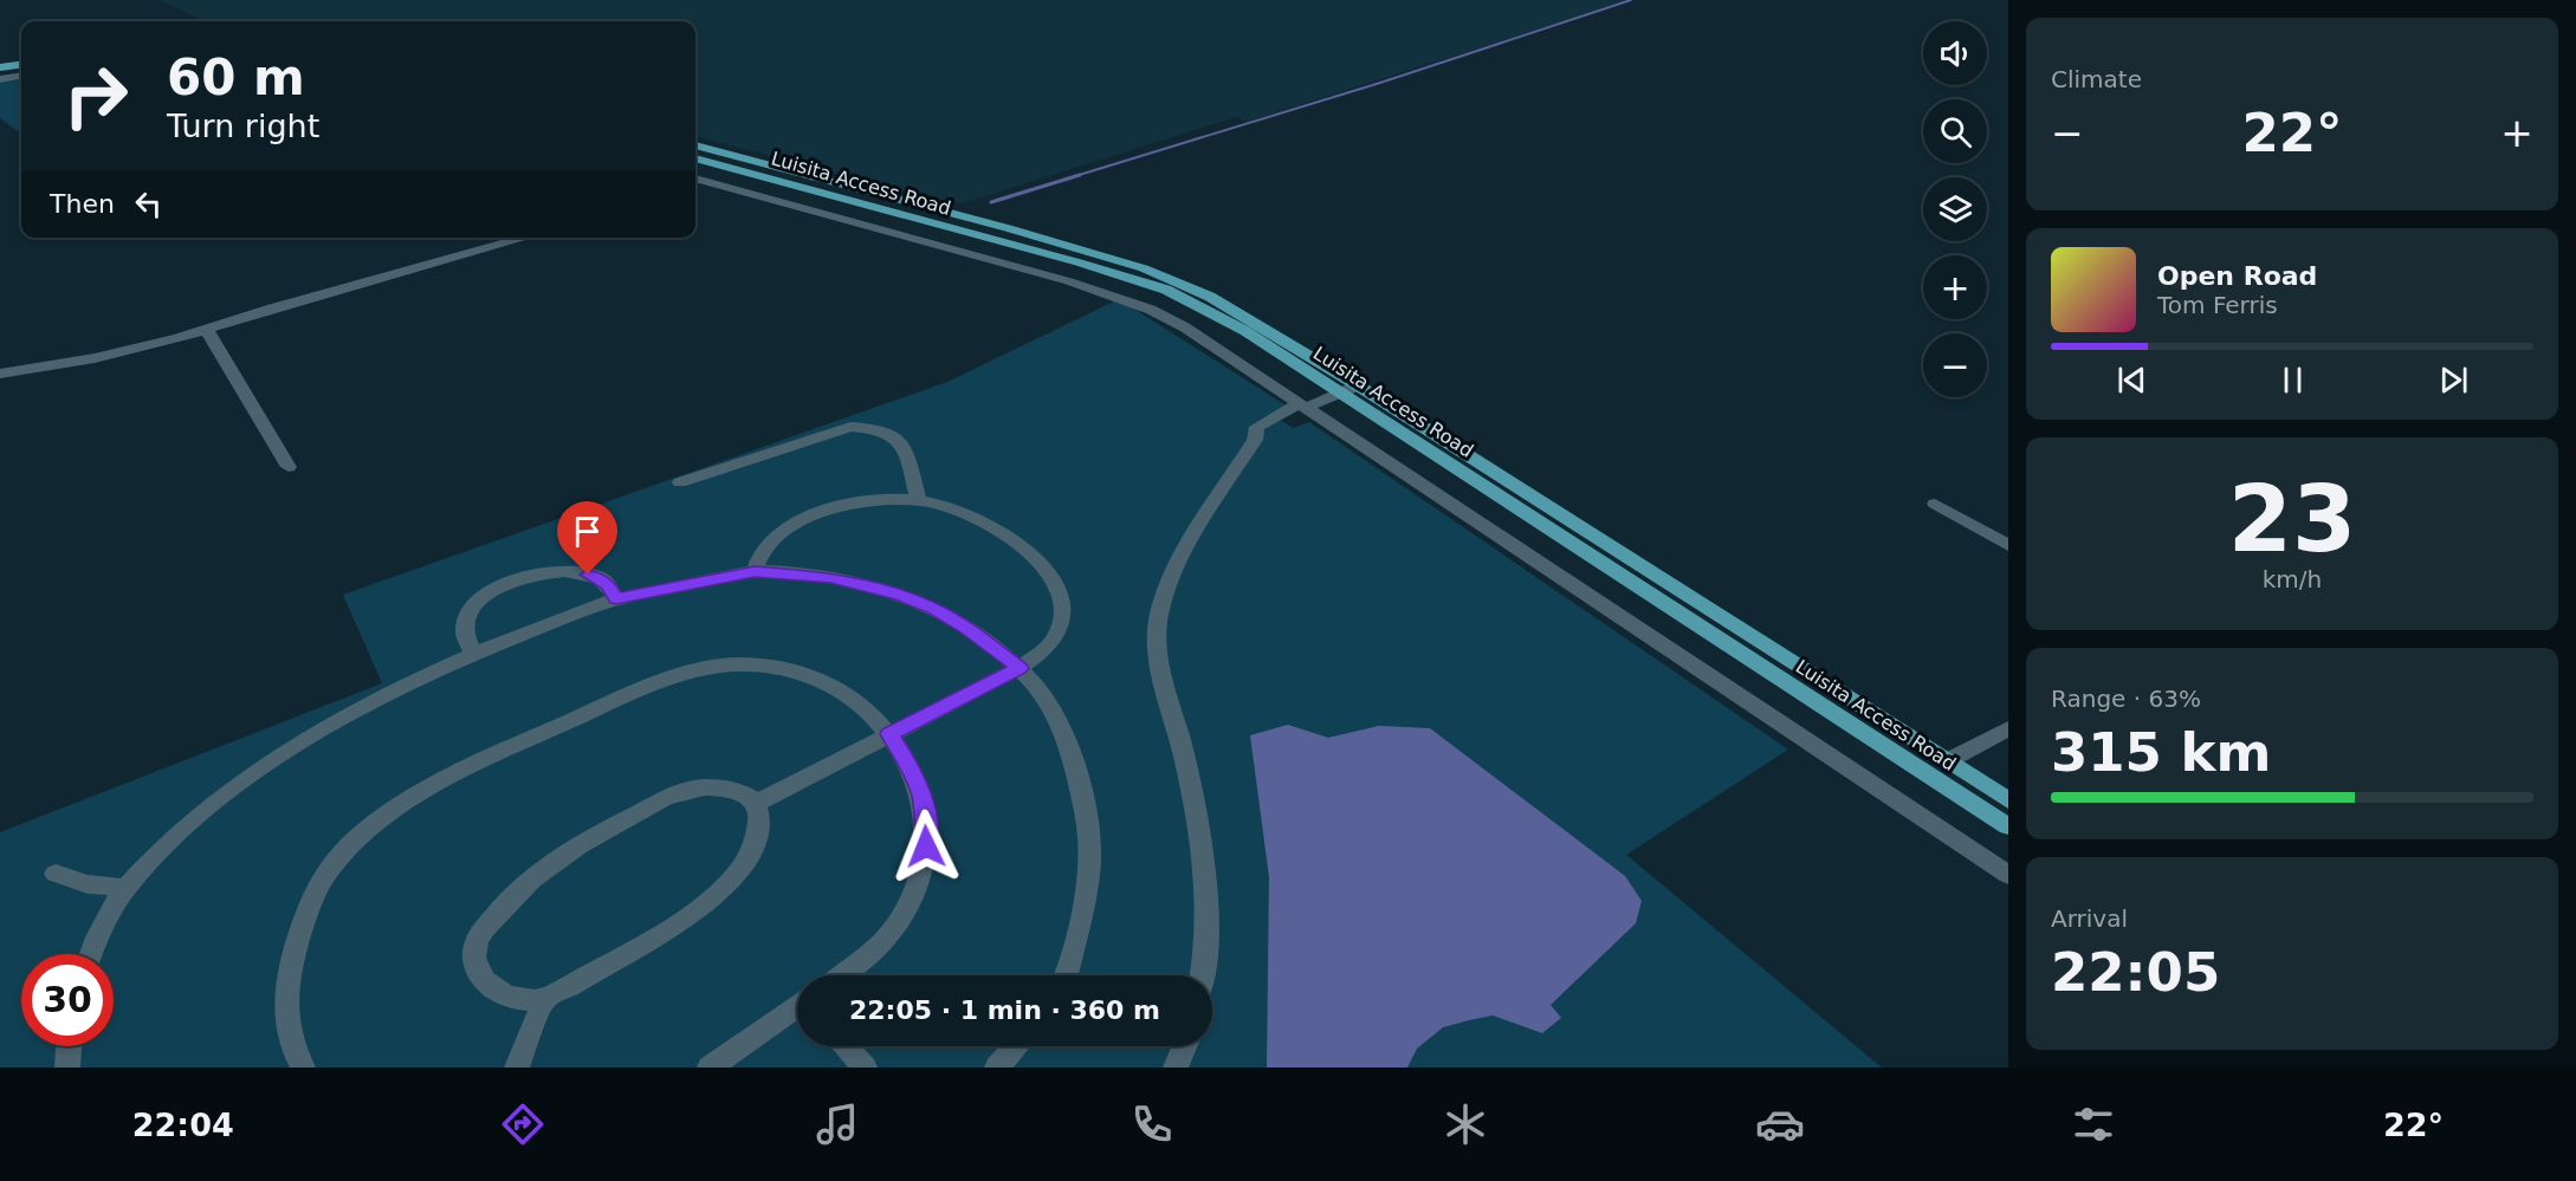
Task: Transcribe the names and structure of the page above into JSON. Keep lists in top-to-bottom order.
{
  "streets": {
    "main road": ["Luisita Access Road"]
  },
  "page": {
    "tile": [
      "Climate",
      ["23", "km/h"],
      ["Range · 63%", "315 km"],
      ["Arrival", "22:05"]
    ],
    "map_buttons": ["+", "−"],
    "turn": ["60 m", "Turn right"],
    "heat": ["−", "22°", "+"],
    "then": "Then",
    "song": ["Open Road", "Tom Ferris"],
    "limit": "30",
    "trip": "22:05 · 1 min · 360 m",
    "tabs": ["22:04", "22°"]
  }
}
